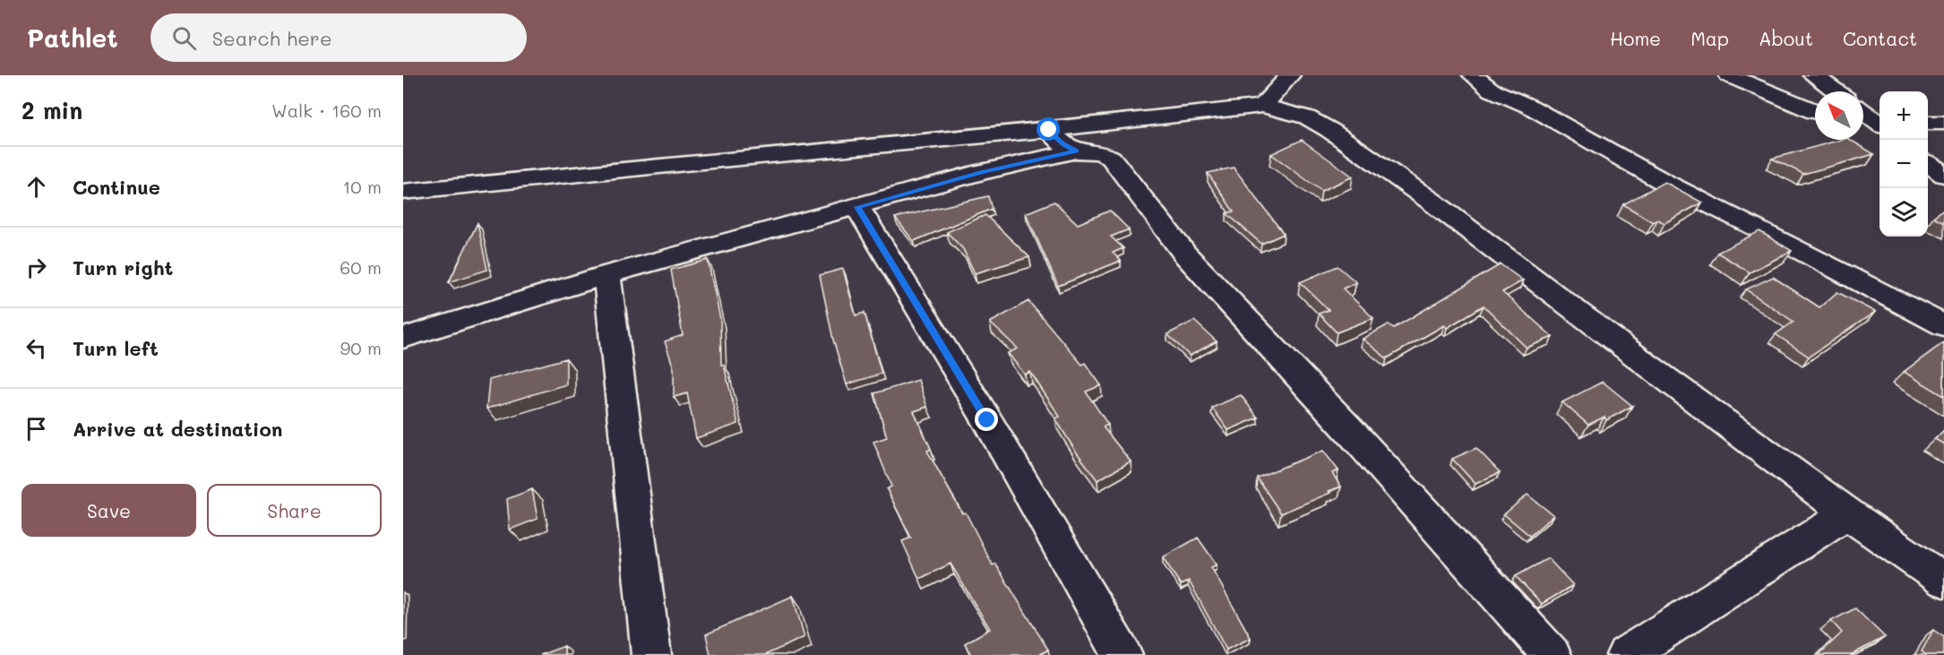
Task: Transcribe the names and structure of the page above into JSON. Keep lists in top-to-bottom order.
{
  "north": "top left",
  "page": {
    "header": "Pathlet",
    "search": "Search here",
    "nav": [
      "Home",
      "Map",
      "About",
      "Contact"
    ],
    "heading": ["2 min", "Walk · 160 m"],
    "map_buttons": ["+", "−"],
    "list": [
      ["Continue", "10 m"],
      ["Turn right", "60 m"],
      ["Turn left", "90 m"],
      "Arrive at destination"
    ],
    "buttons": ["Save", "Share"]
  }
}
